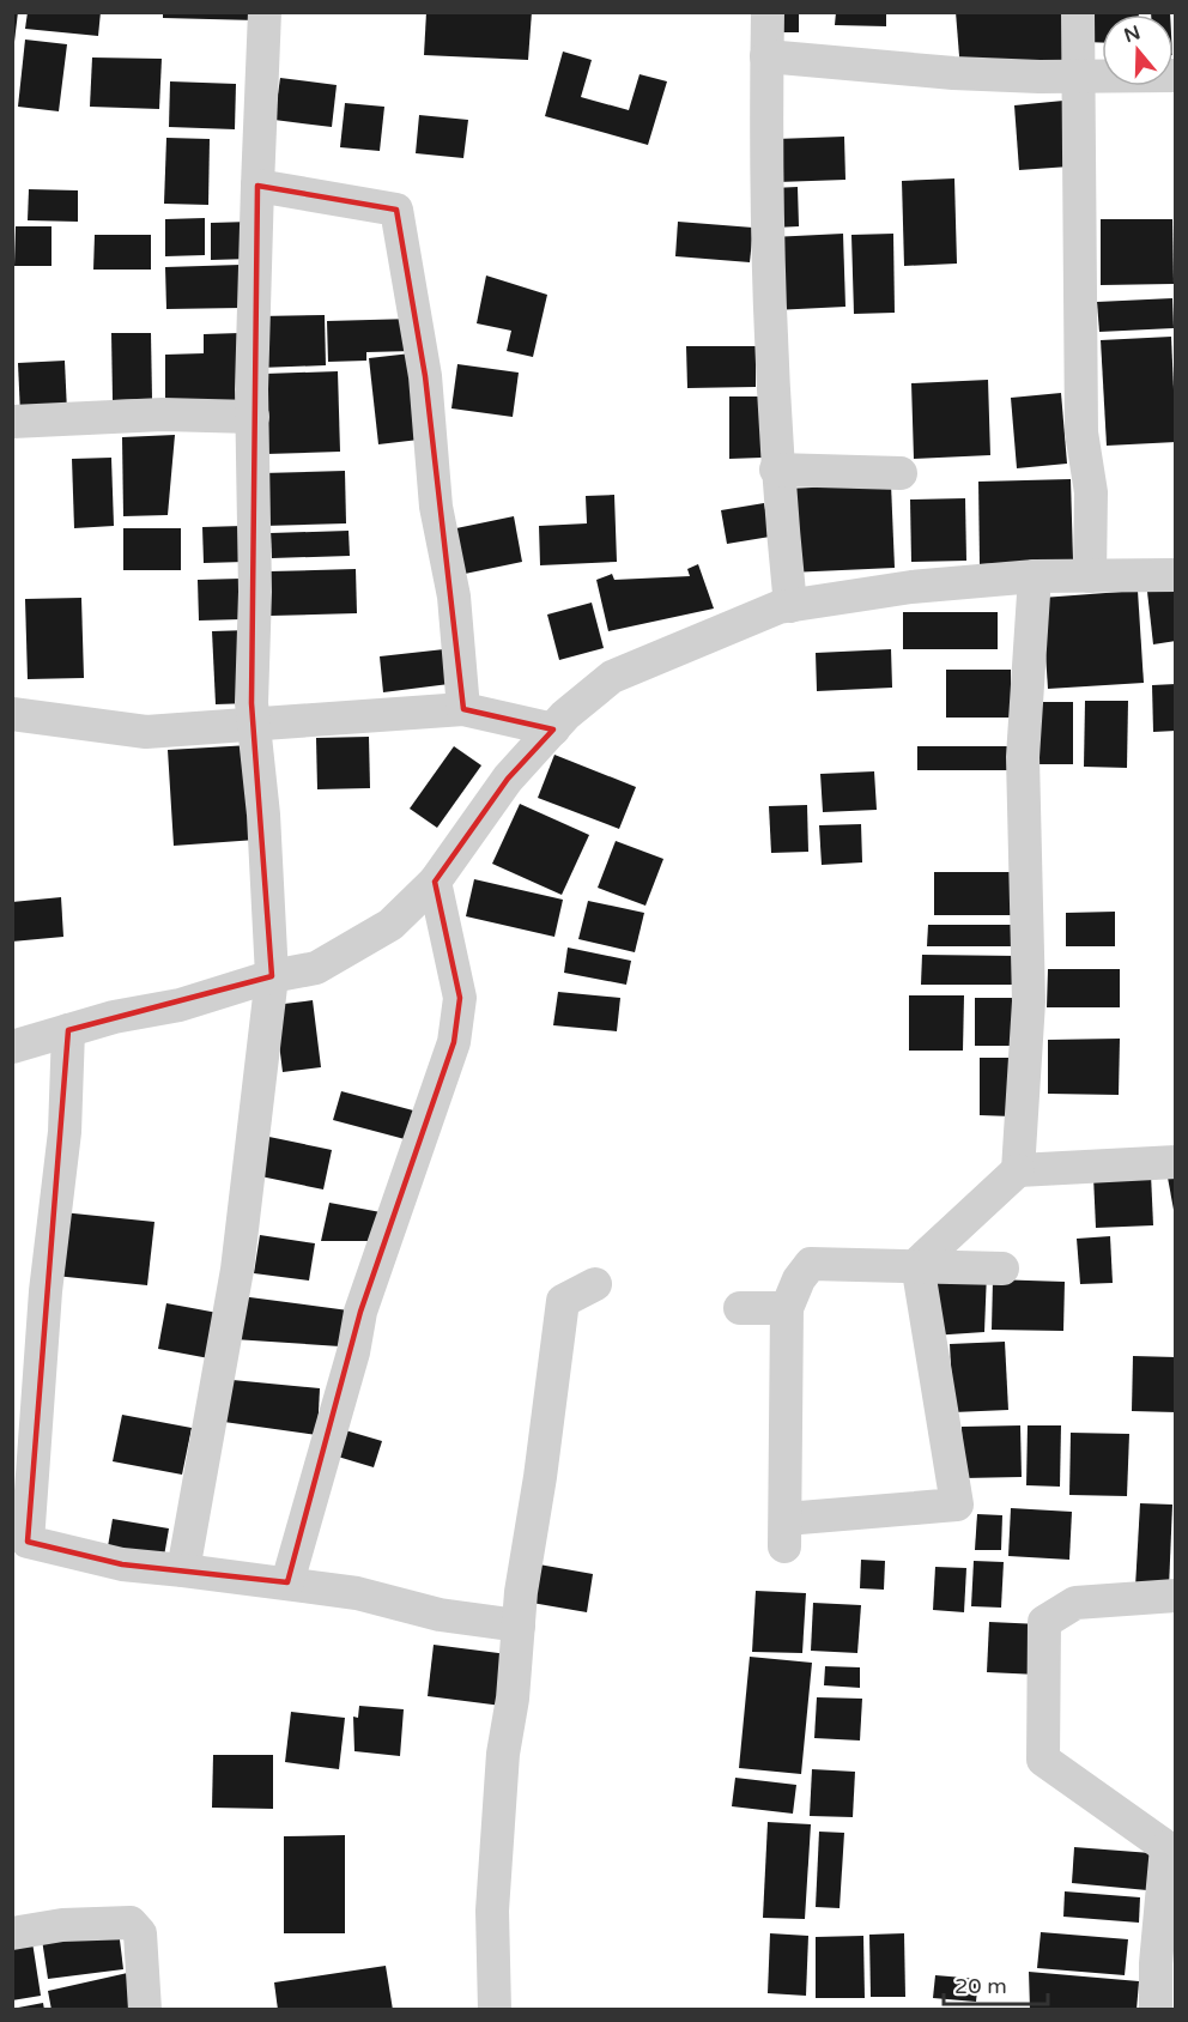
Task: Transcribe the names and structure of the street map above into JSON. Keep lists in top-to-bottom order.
{
  "scale_bar": "20 m",
  "north": "top"
}
